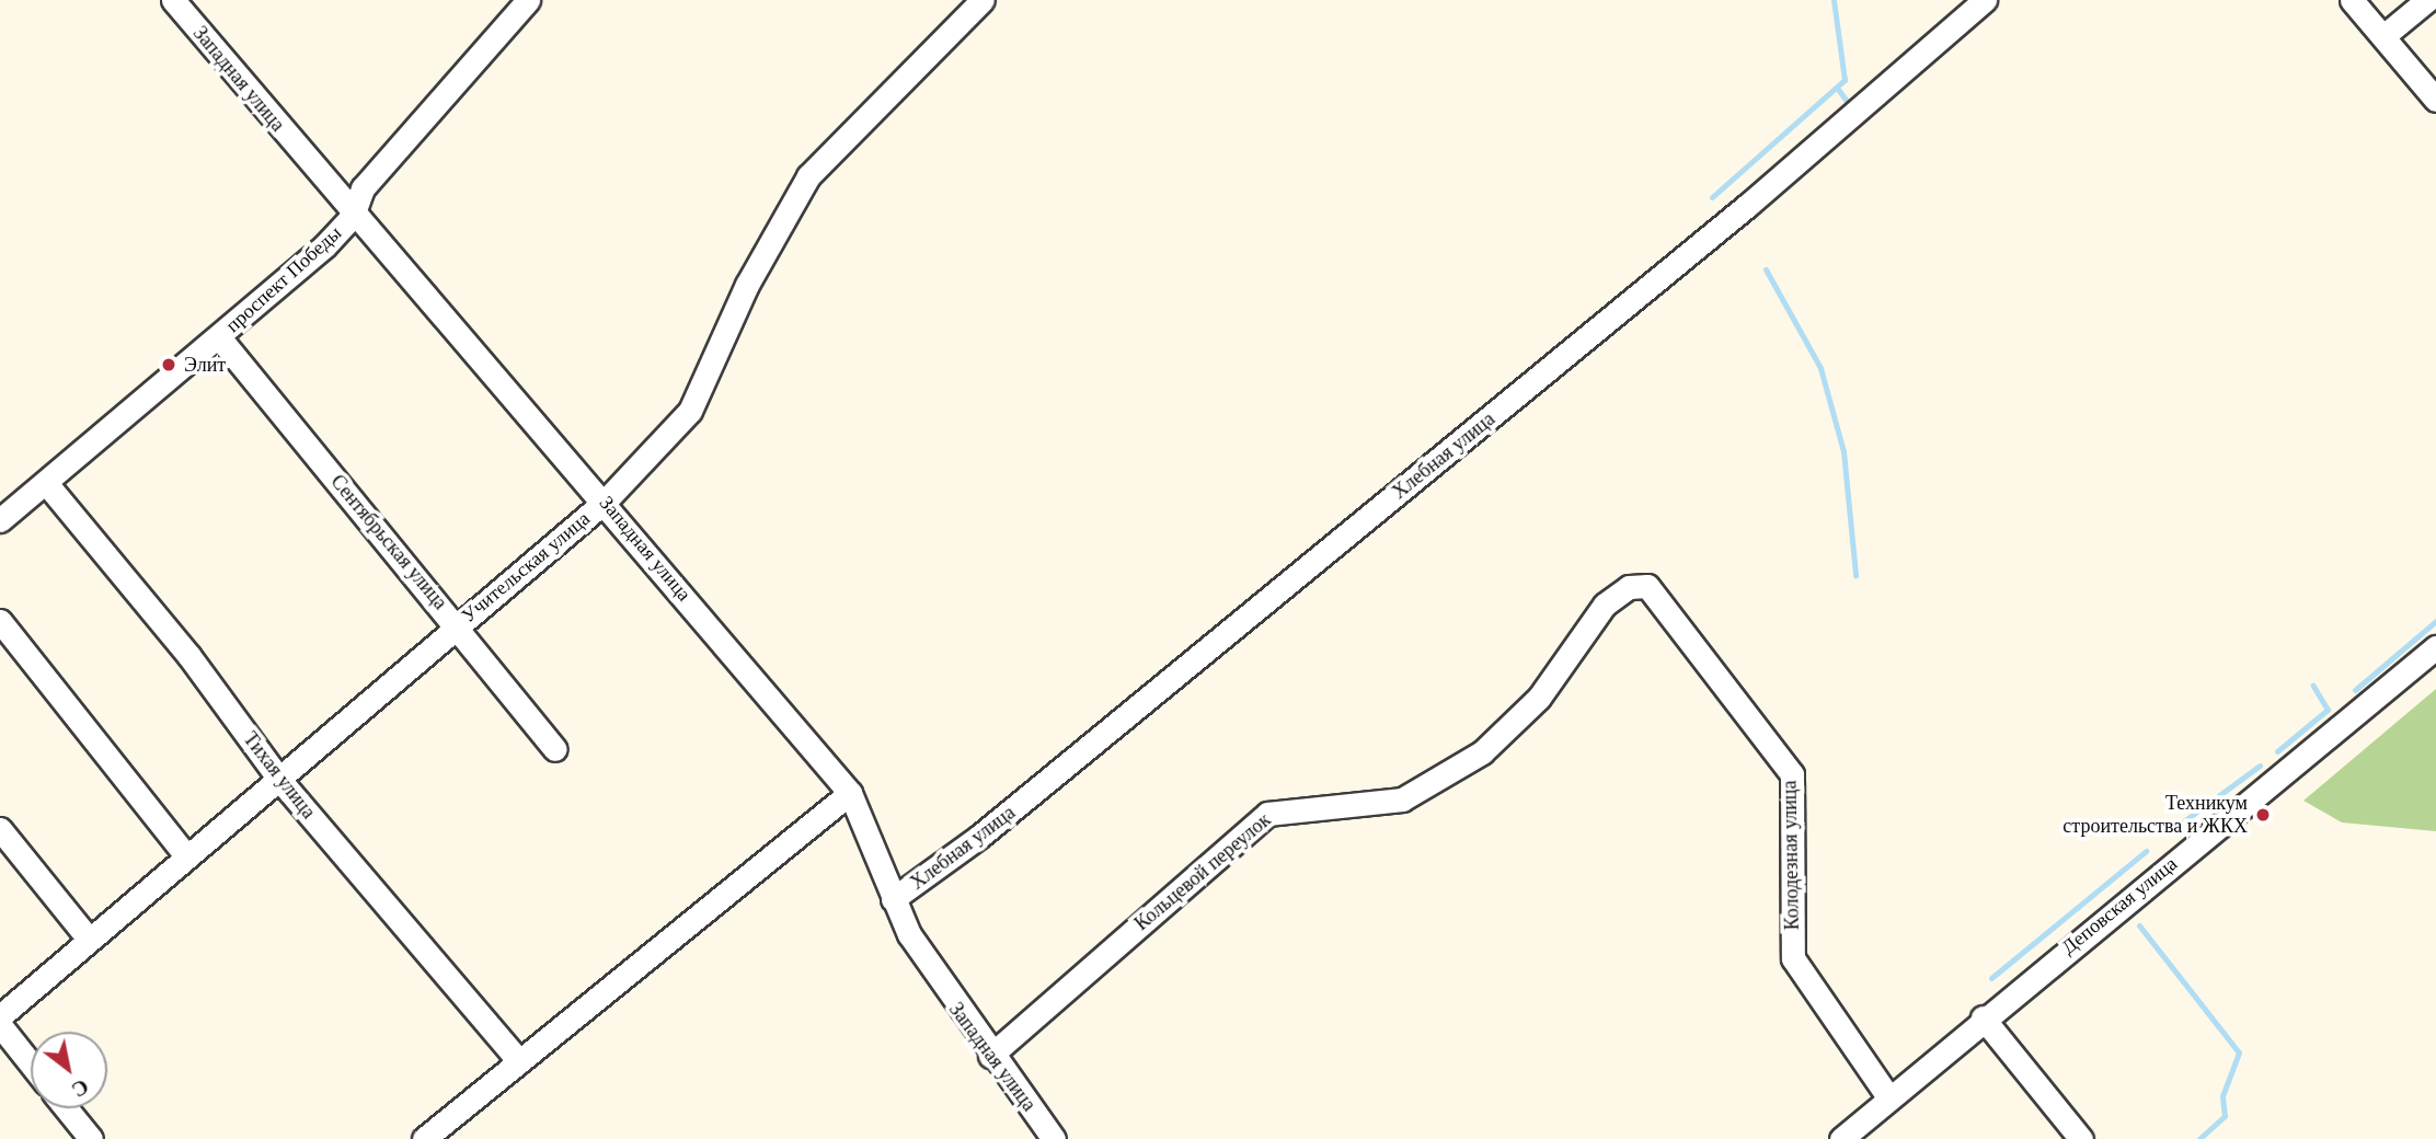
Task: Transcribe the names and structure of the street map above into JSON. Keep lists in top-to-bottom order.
{
  "streets": {
    "street": [
      "Западная улица",
      "проспект Победы",
      "Хлебная улица",
      "Сентябрьская улица",
      "Учительская улица",
      "Тихая улица",
      "Колодезная улица",
      "Кольцевой переулок",
      "Деповская улица"
    ]
  },
  "crossings": [
    ["Западная улица", "проспект Победы"],
    ["Западная улица", "Хлебная улица"],
    ["Западная улица", "Учительская улица"],
    ["Западная улица", "Кольцевой переулок"],
    ["проспект Победы", "Сентябрьская улица"],
    ["проспект Победы", "Тихая улица"],
    ["Сентябрьская улица", "Учительская улица"],
    ["Учительская улица", "Тихая улица"],
    ["Колодезная улица", "Кольцевой переулок"],
    ["Колодезная улица", "Деповская улица"]
  ],
  "places": ["Элит", "Техникум строительства и ЖКХ"],
  "north": "bottom right"
}
